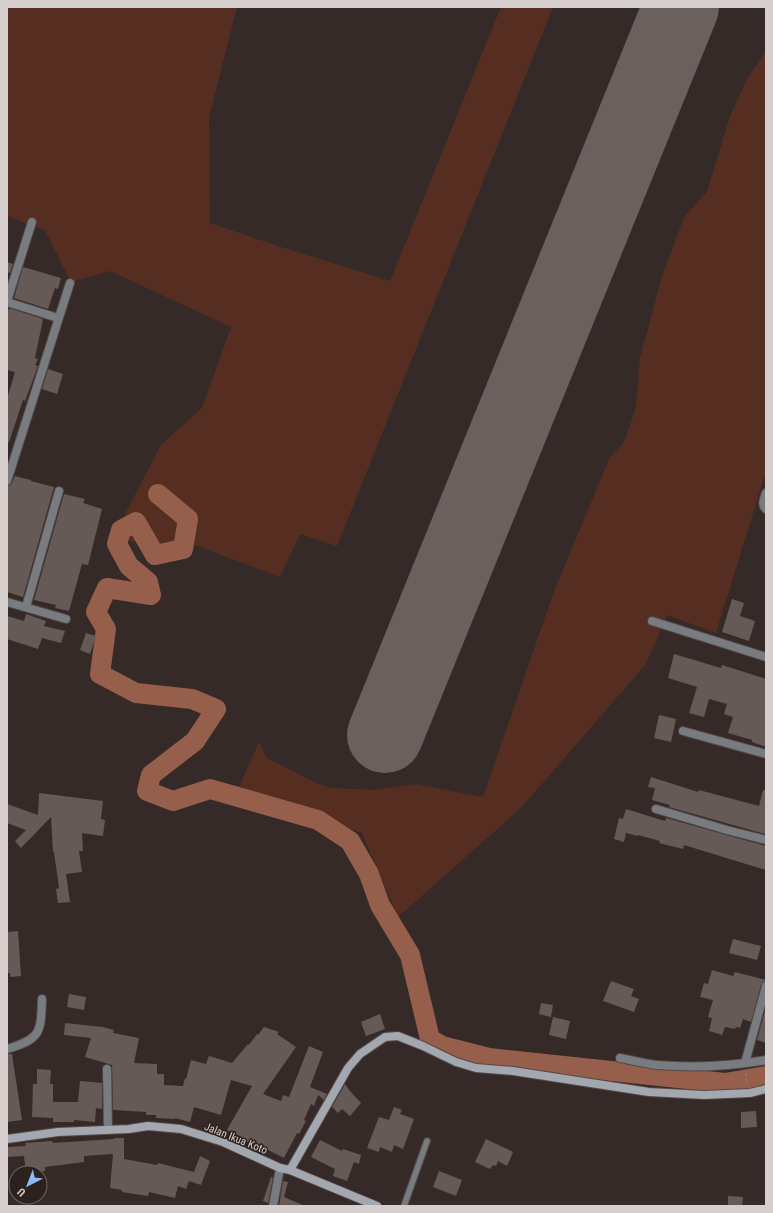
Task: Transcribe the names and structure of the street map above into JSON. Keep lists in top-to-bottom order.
{
  "streets": {
    "street": ["Jalan Ikua Koto"]
  },
  "north": "bottom left"
}
